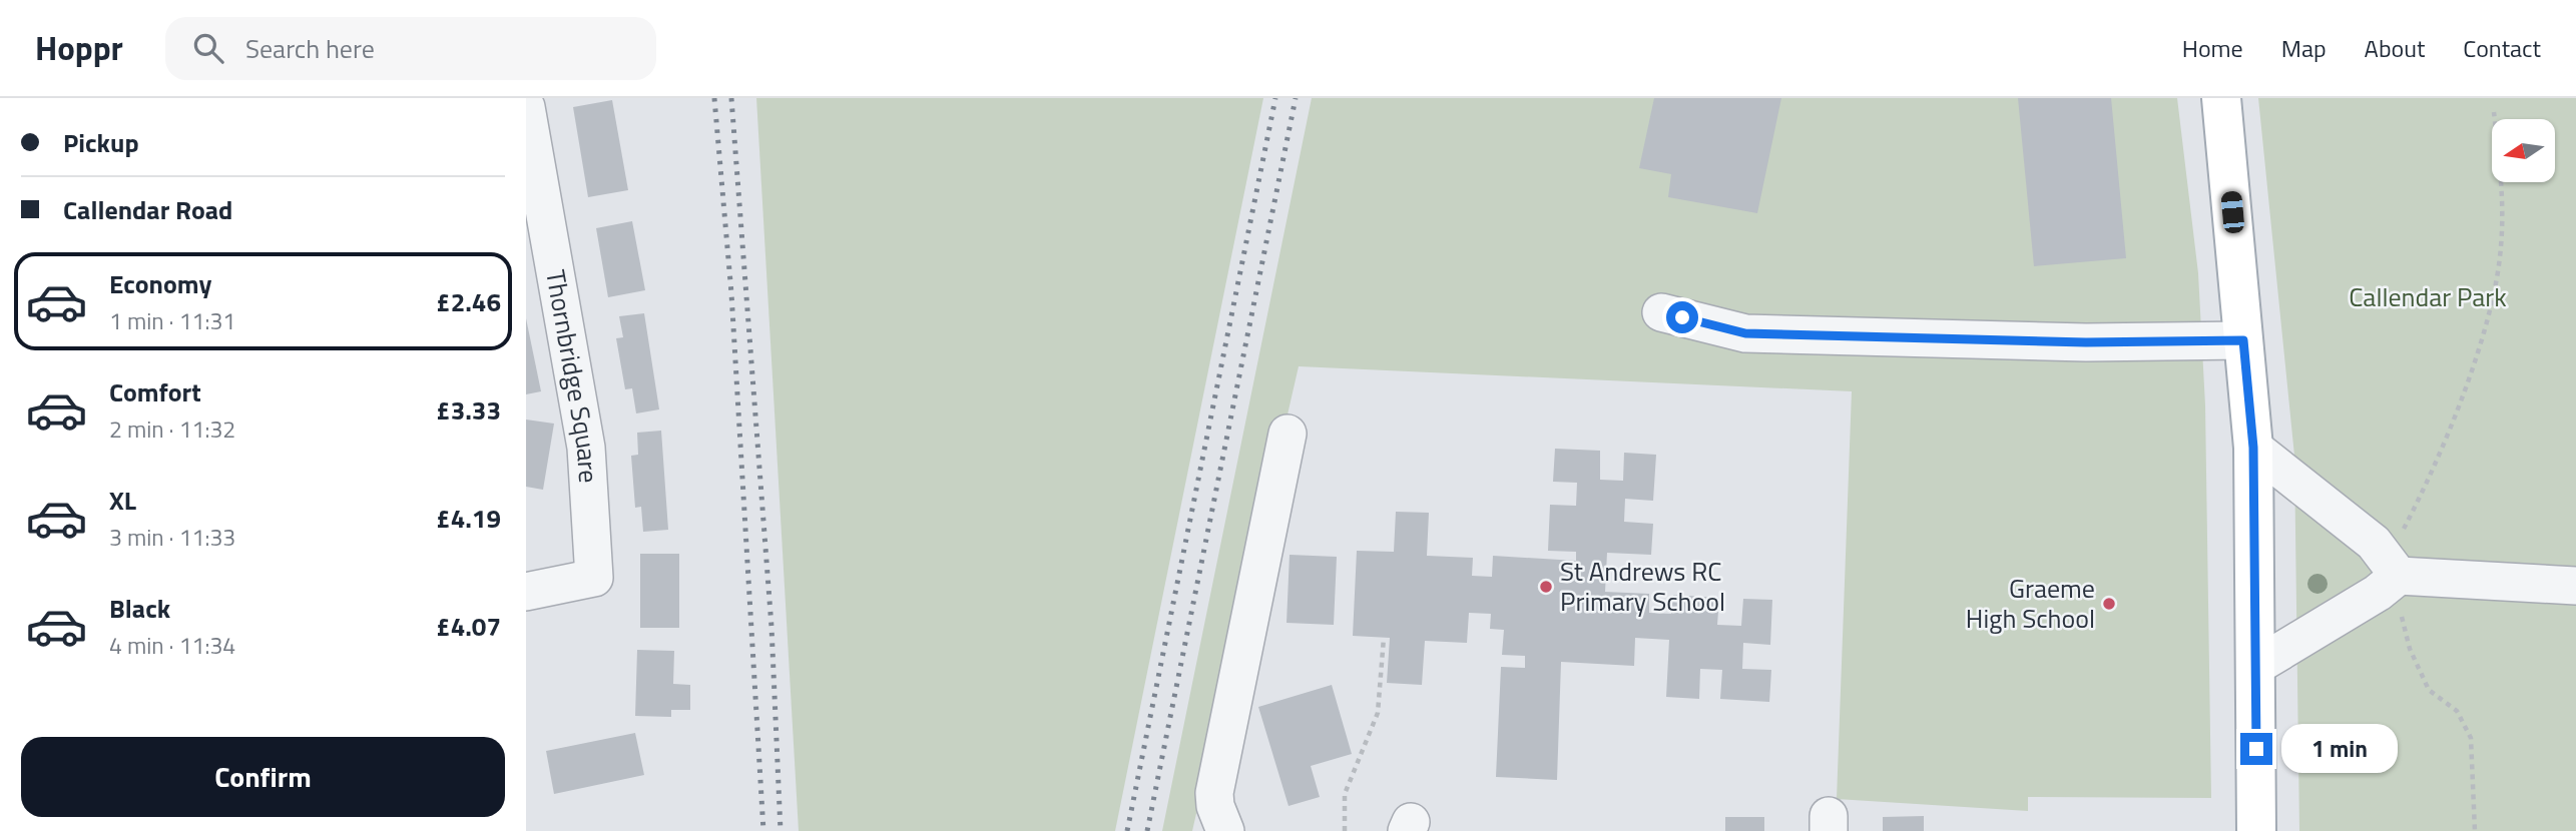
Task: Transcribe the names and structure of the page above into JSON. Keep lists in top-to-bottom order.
{
  "streets": {
    "street": ["Thornbridge Square"]
  },
  "parks": ["Callendar Park"],
  "places": ["St Andrews RC Primary School", "Graeme High School"],
  "north": "left",
  "page": {
    "header": "Hoppr",
    "search": "Search here",
    "nav": [
      "Home",
      "Map",
      "About",
      "Contact"
    ],
    "banner": ["Pickup", "Callendar Road"],
    "list": [
      {
        "name": "Economy",
        "note": "1 min · 11:31",
        "value": "£2.46"
      },
      {
        "name": "Comfort",
        "note": "2 min · 11:32",
        "value": "£3.33"
      },
      {
        "name": "XL",
        "note": "3 min · 11:33",
        "value": "£4.19"
      },
      {
        "name": "Black",
        "note": "4 min · 11:34",
        "value": "£4.07"
      }
    ],
    "buttons": "Confirm",
    "bubble": "1 min"
  }
}
